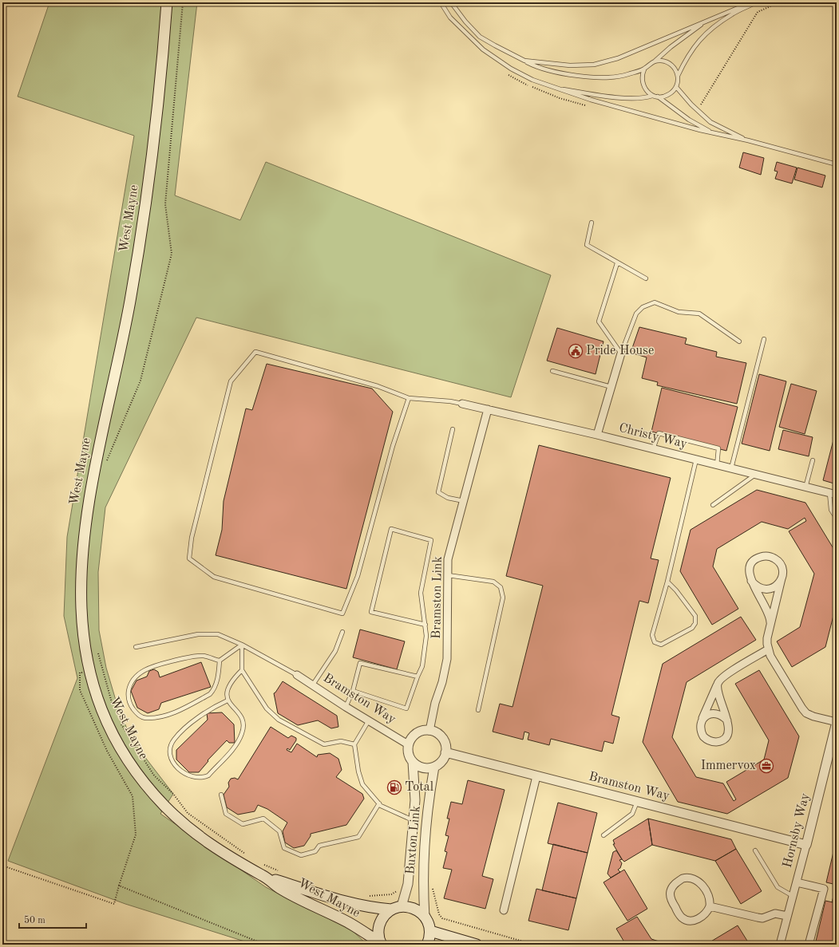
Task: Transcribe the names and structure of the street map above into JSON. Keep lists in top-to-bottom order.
{
  "streets": {
    "main road": ["West Mayne"],
    "street": [
      "Christy Way",
      "Bramston Link",
      "Bramston Way",
      "Hornsby Way",
      "Buxton Link"
    ]
  },
  "crossings": [
    ["Christy Way", "Bramston Link"],
    ["Bramston Link", "Bramston Way"],
    ["Bramston Link", "Buxton Link"],
    ["Bramston Way", "Hornsby Way"],
    ["Bramston Way", "Buxton Link"]
  ],
  "places": {
    "public building": ["Pride House"],
    "office": ["Immervox"],
    "fuel station": ["Total"]
  },
  "scale_bar": "50 m"
}
